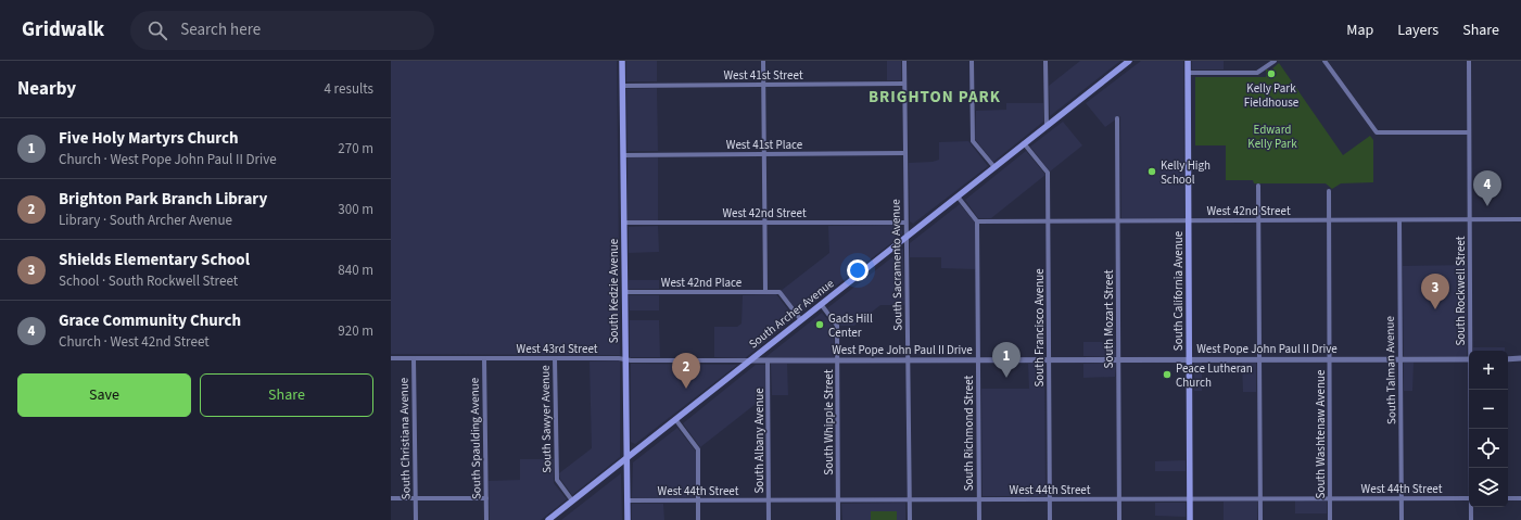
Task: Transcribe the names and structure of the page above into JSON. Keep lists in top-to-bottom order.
{
  "streets": {
    "main road": ["South Kedzie Avenue", "South California Avenue", "South Archer Avenue"],
    "street": [
      "West 41st Street",
      "West 41st Place",
      "West 42nd Street",
      "South Sacramento Avenue",
      "West 42nd Place",
      "South Rockwell Street",
      "South Mozart Street",
      "South Francisco Avenue",
      "West 43rd Street",
      "West Pope John Paul II Drive",
      "South Talman Avenue",
      "South Sawyer Avenue",
      "South Whipple Street",
      "South Richmond Street",
      "South Washtenaw Avenue",
      "South Christiana Avenue",
      "South Spaulding Avenue",
      "South Albany Avenue",
      "West 44th Street"
    ]
  },
  "crossings": [
    ["West 41st Street", "South Sacramento Avenue"],
    ["West 41st Street", "South Kedzie Avenue"],
    ["West 41st Place", "South Sacramento Avenue"],
    ["West 41st Place", "South Kedzie Avenue"],
    ["West 42nd Street", "South Sacramento Avenue"],
    ["West 42nd Street", "South Kedzie Avenue"],
    ["West 42nd Street", "South California Avenue"],
    ["West 42nd Street", "South Rockwell Street"],
    ["West 42nd Street", "South Mozart Street"],
    ["West 42nd Street", "South Francisco Avenue"],
    ["West 42nd Street", "South Talman Avenue"],
    ["West 42nd Street", "South Richmond Street"],
    ["West 42nd Street", "South Washtenaw Avenue"],
    ["South Sacramento Avenue", "South Archer Avenue"],
    ["South Sacramento Avenue", "West Pope John Paul II Drive"],
    ["South Sacramento Avenue", "West 44th Street"],
    ["West 42nd Place", "South Kedzie Avenue"],
    ["West 42nd Place", "South Archer Avenue"],
    ["South Kedzie Avenue", "South Archer Avenue"],
    ["South Kedzie Avenue", "West 43rd Street"],
    ["South Kedzie Avenue", "West 44th Street"],
    ["South California Avenue", "West Pope John Paul II Drive"],
    ["South California Avenue", "West 44th Street"],
    ["South Archer Avenue", "South Francisco Avenue"],
    ["South Archer Avenue", "West 43rd Street"],
    ["South Archer Avenue", "West Pope John Paul II Drive"],
    ["South Archer Avenue", "South Sawyer Avenue"],
    ["South Archer Avenue", "South Whipple Street"],
    ["South Mozart Street", "West Pope John Paul II Drive"],
    ["South Mozart Street", "West 44th Street"],
    ["South Francisco Avenue", "West Pope John Paul II Drive"],
    ["South Francisco Avenue", "West 44th Street"],
    ["West 43rd Street", "West Pope John Paul II Drive"],
    ["West 43rd Street", "South Sawyer Avenue"],
    ["West 43rd Street", "South Christiana Avenue"],
    ["West 43rd Street", "South Spaulding Avenue"],
    ["West Pope John Paul II Drive", "South Talman Avenue"],
    ["West Pope John Paul II Drive", "South Whipple Street"],
    ["West Pope John Paul II Drive", "South Richmond Street"],
    ["West Pope John Paul II Drive", "South Washtenaw Avenue"],
    ["West Pope John Paul II Drive", "South Albany Avenue"],
    ["South Talman Avenue", "West 44th Street"],
    ["South Whipple Street", "West 44th Street"],
    ["South Richmond Street", "West 44th Street"],
    ["South Washtenaw Avenue", "West 44th Street"],
    ["South Albany Avenue", "West 44th Street"]
  ],
  "districts": ["BRIGHTON PARK"],
  "parks": ["Edward Kelly Park"],
  "places": [
    "Kelly Park Fieldhouse",
    "Kelly High School",
    "Gads Hill Center",
    "Peace Lutheran Church"
  ],
  "page": {
    "header": "Gridwalk",
    "search": "Search here",
    "nav": ["Map", "Layers", "Share"],
    "heading": ["Nearby", "4 results"],
    "list": [
      {
        "mark": "1",
        "name": "Five Holy Martyrs Church",
        "note": "Church · West Pope John Paul II Drive",
        "value": "270 m"
      },
      {
        "mark": "2",
        "name": "Brighton Park Branch Library",
        "note": "Library · South Archer Avenue",
        "value": "300 m"
      },
      {
        "mark": "3",
        "name": "Shields Elementary School",
        "note": "School · South Rockwell Street",
        "value": "840 m"
      },
      {
        "mark": "4",
        "name": "Grace Community Church",
        "note": "Church · West 42nd Street",
        "value": "920 m"
      }
    ],
    "pins": [
      "4",
      "3",
      "1",
      "2"
    ],
    "map_buttons": ["+", "−"],
    "buttons": ["Save", "Share"]
  }
}
